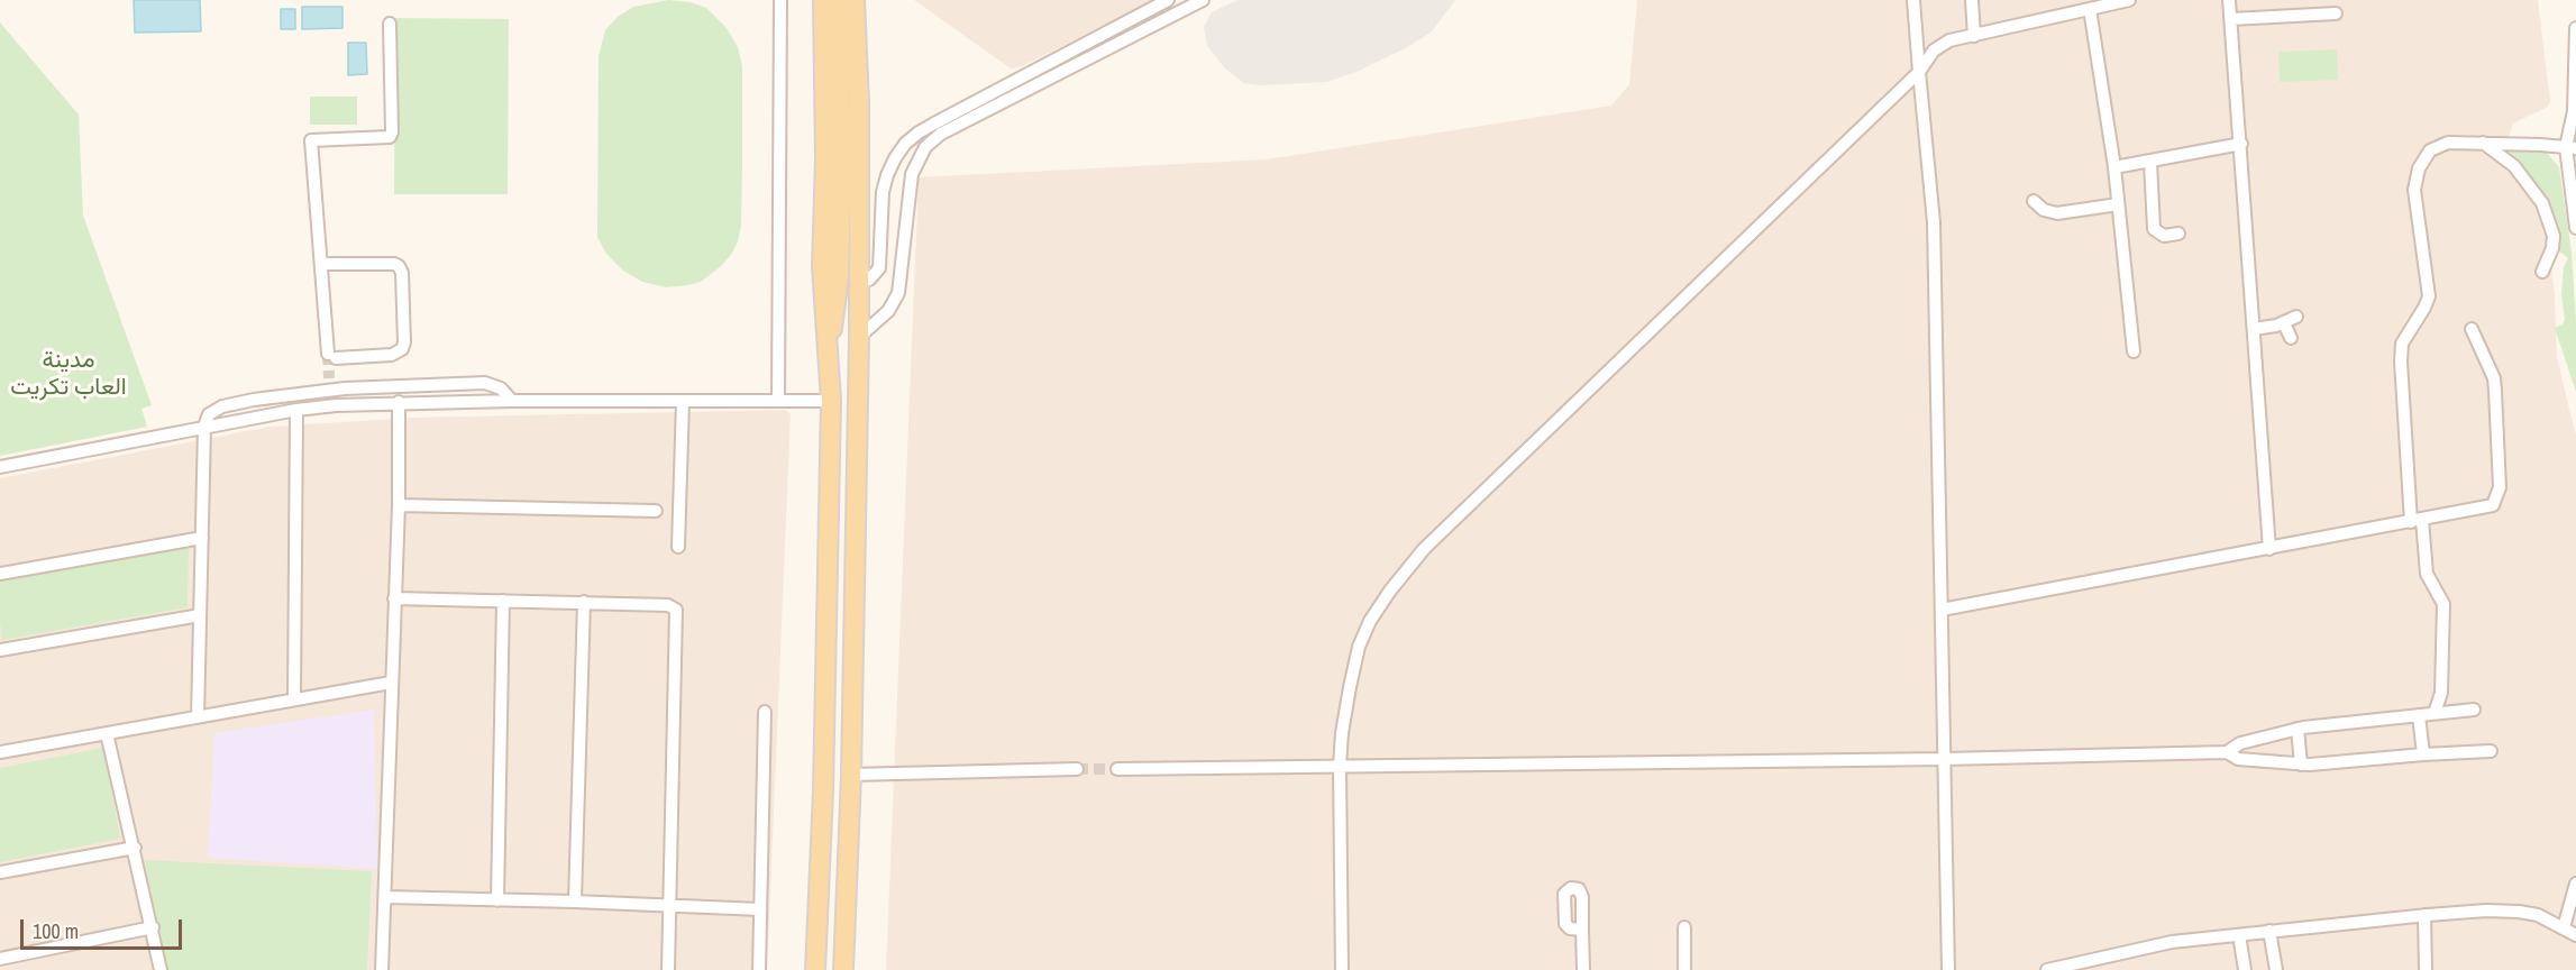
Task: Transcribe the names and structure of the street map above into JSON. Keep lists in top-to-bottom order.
{
  "parks": ["مدينة العاب تكريت"],
  "scale_bar": "100 m"
}
